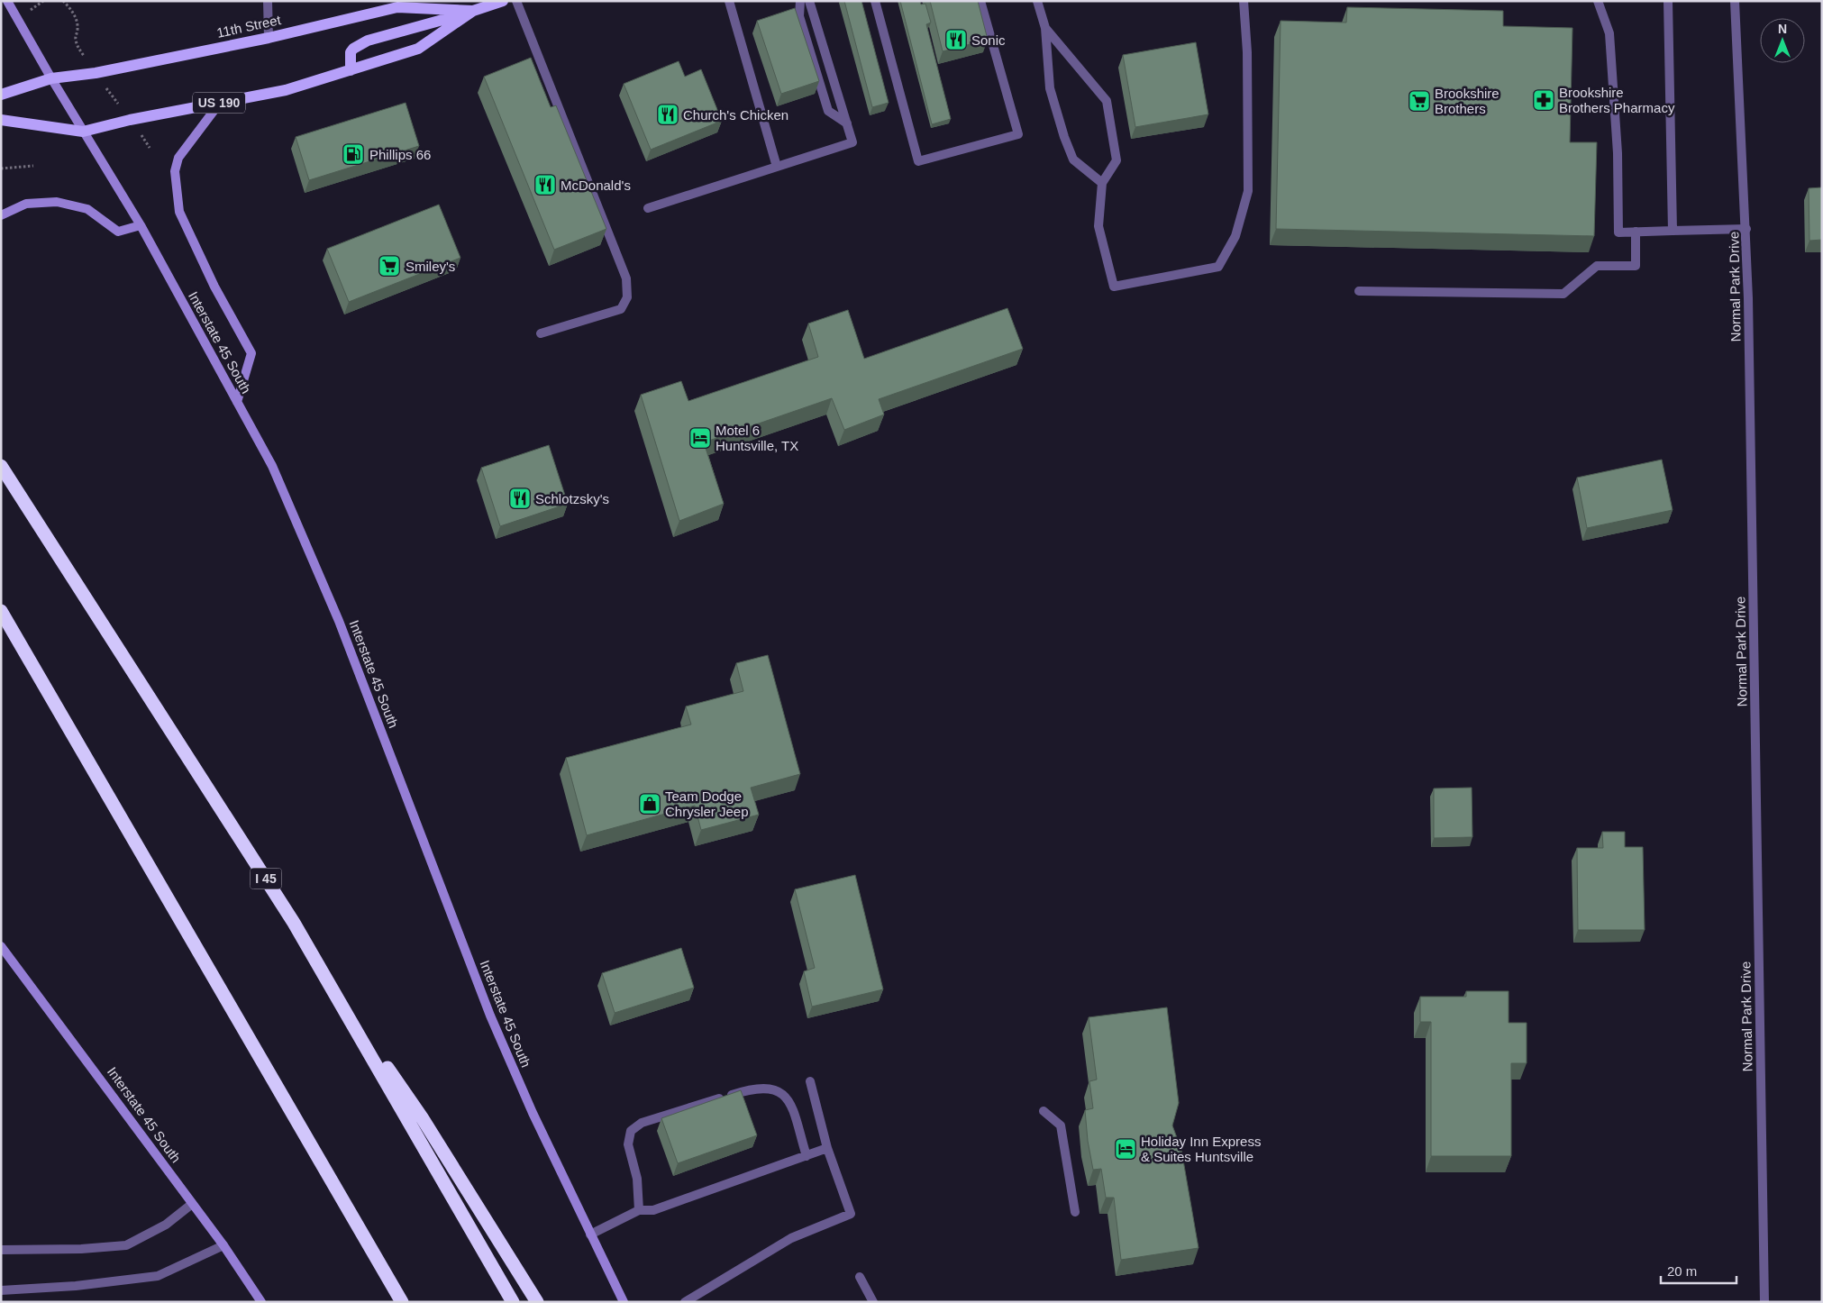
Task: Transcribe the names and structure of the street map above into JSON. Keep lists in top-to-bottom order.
{
  "streets": {
    "highway": ["I 45"],
    "main road": ["11th Street", "US 190", "Interstate 45 South"],
    "street": ["Normal Park Drive"]
  },
  "crossings": [
    ["11th Street", "US 190"],
    ["11th Street", "Interstate 45 South"],
    ["US 190", "Interstate 45 South"]
  ],
  "places": {
    "restaurant": [
      "Sonic",
      "Church's Chicken",
      "McDonald's",
      "Schlotzsky's"
    ],
    "pharmacy": ["Brookshire Brothers Pharmacy"],
    "supermarket": ["Brookshire Brothers", "Smiley's"],
    "fuel station": ["Phillips 66"],
    "hotel": ["Motel 6 Huntsville, TX", "Holiday Inn Express & Suites Huntsville"],
    "shop": ["Team Dodge Chrysler Jeep"]
  },
  "scale_bar": "20 m",
  "north": "top"
}
